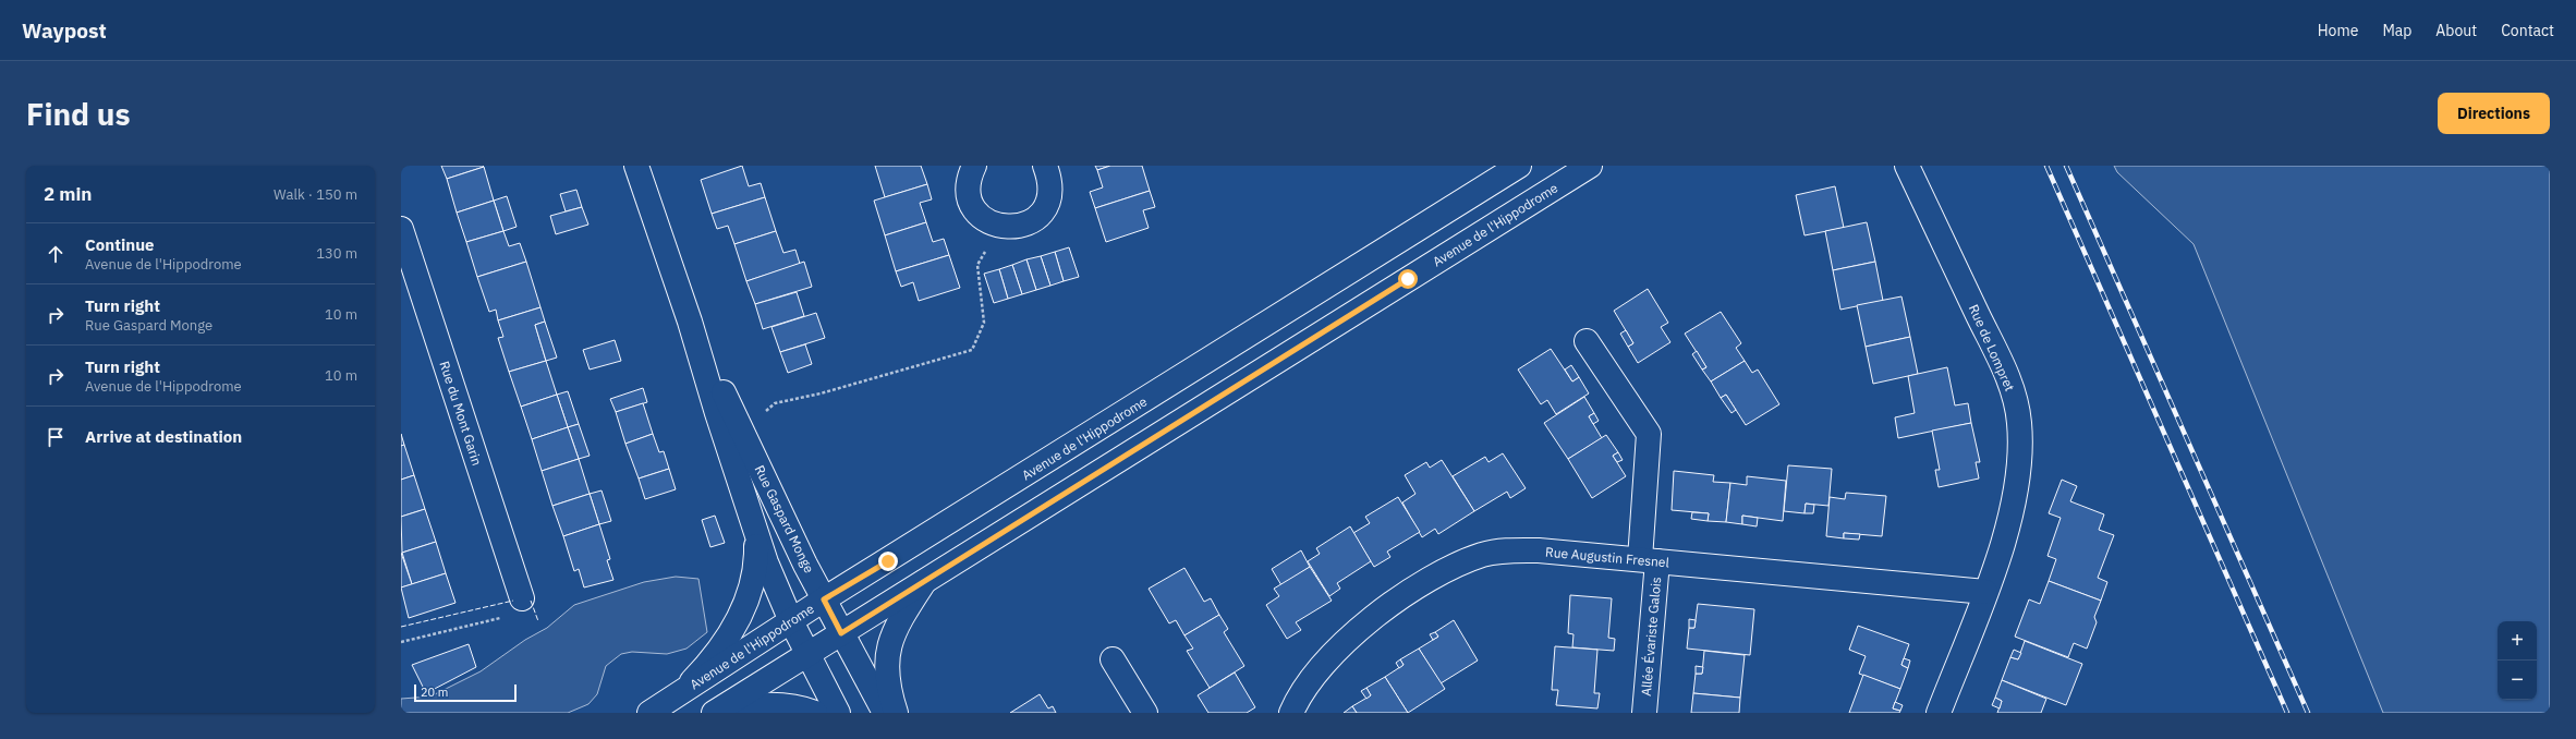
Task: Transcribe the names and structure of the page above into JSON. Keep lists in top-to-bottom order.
{
  "streets": {
    "street": [
      "Avenue de l'Hippodrome",
      "Rue de Lompret",
      "Rue du Mont Garin",
      "Rue Gaspard Monge",
      "Rue Augustin Fresnel",
      "Allée Évariste Galois"
    ]
  },
  "crossings": [
    ["Avenue de l'Hippodrome", "Rue Gaspard Monge"],
    ["Rue de Lompret", "Rue Augustin Fresnel"],
    ["Rue Augustin Fresnel", "Allée Évariste Galois"]
  ],
  "scale_bar": "20 m",
  "page": {
    "header": "Waypost",
    "nav": [
      "Home",
      "Map",
      "About",
      "Contact"
    ],
    "buttons": "Directions",
    "title": "Find us",
    "heading": ["2 min", "Walk · 150 m"],
    "list": [
      ["Continue", "Avenue de l'Hippodrome", "130 m"],
      ["Turn right", "Rue Gaspard Monge", "10 m"],
      ["Turn right", "Avenue de l'Hippodrome", "10 m"],
      "Arrive at destination"
    ],
    "map_buttons": ["+", "−"],
    "scale": "20 m"
  }
}
